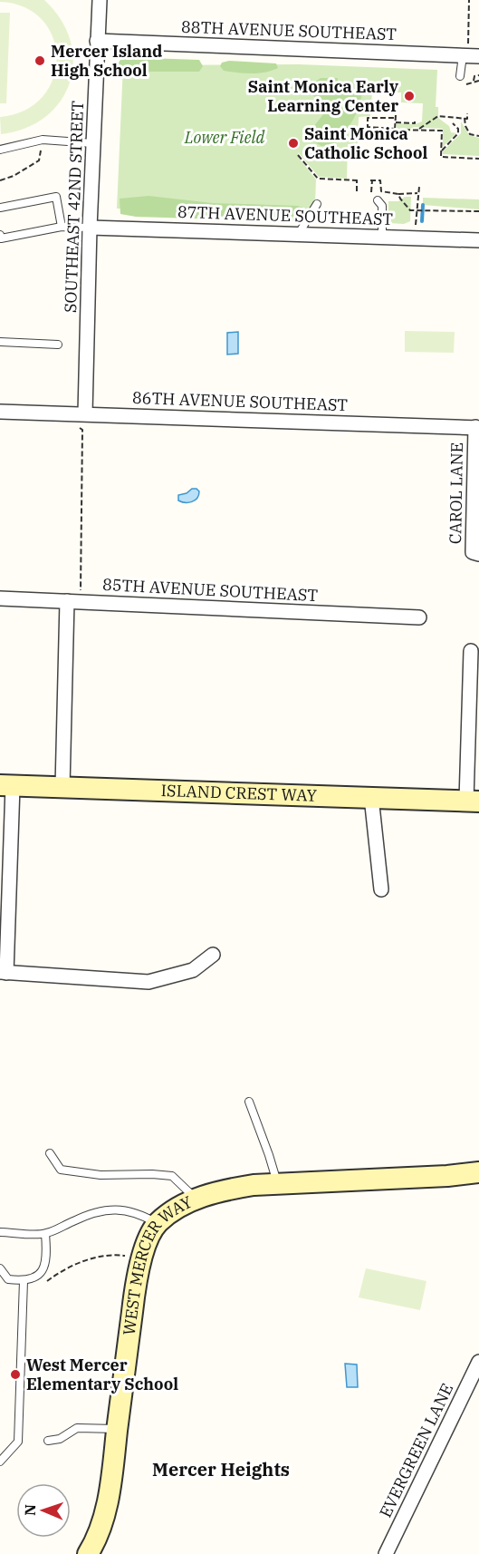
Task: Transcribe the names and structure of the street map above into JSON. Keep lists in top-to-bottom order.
{
  "streets": {
    "street": [
      "88TH AVENUE SOUTHEAST",
      "SOUTHEAST 42ND STREET",
      "87TH AVENUE SOUTHEAST",
      "86TH AVENUE SOUTHEAST",
      "CAROL LANE",
      "85TH AVENUE SOUTHEAST",
      "ISLAND CREST WAY",
      "WEST MERCER WAY",
      "EVERGREEN LANE"
    ]
  },
  "crossings": [
    ["88TH AVENUE SOUTHEAST", "SOUTHEAST 42ND STREET"],
    ["SOUTHEAST 42ND STREET", "87TH AVENUE SOUTHEAST"],
    ["SOUTHEAST 42ND STREET", "86TH AVENUE SOUTHEAST"],
    ["86TH AVENUE SOUTHEAST", "CAROL LANE"]
  ],
  "districts": ["Mercer Heights"],
  "parks": ["Lower Field"],
  "places": [
    "Mercer Island High School",
    "Saint Monica Early Learning Center",
    "Saint Monica Catholic School",
    "West Mercer Elementary School"
  ],
  "north": "left"
}
